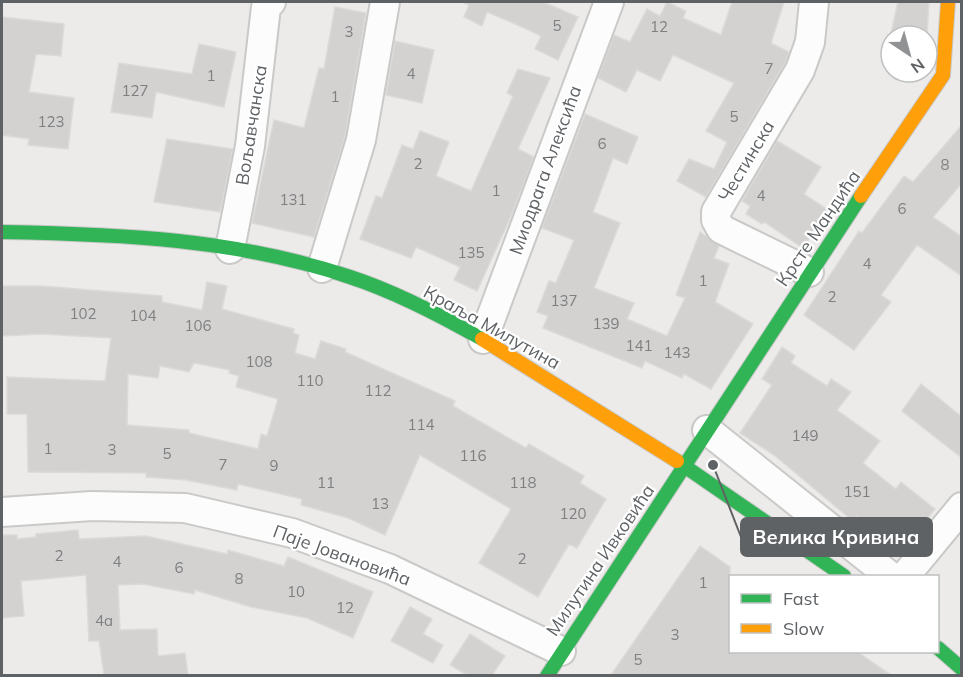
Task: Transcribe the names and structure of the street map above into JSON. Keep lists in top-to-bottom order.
{
  "streets": {
    "street": [
      "Вољавчанска",
      "Честинска",
      "Миодрага Алексића",
      "Крсте Мандића",
      "Краља Милутина",
      "Паје Јовановића",
      "Милутина Ивковића"
    ]
  },
  "crossings": [
    ["Вољавчанска", "Краља Милутина"],
    ["Честинска", "Крсте Мандића"],
    ["Миодрага Алексића", "Краља Милутина"],
    ["Крсте Мандића", "Краља Милутина"],
    ["Крсте Мандића", "Милутина Ивковића"],
    ["Краља Милутина", "Милутина Ивковића"],
    ["Паје Јовановића", "Милутина Ивковића"]
  ],
  "places": ["Велика Кривина"],
  "house_numbers": [
    "5",
    "12",
    "3",
    "7",
    "4",
    "1",
    "127",
    "1",
    "5",
    "123",
    "6",
    "2",
    "8",
    "1",
    "4",
    "131",
    "6",
    "135",
    "4",
    "1",
    "2",
    "137",
    "102",
    "104",
    "139",
    "106",
    "141",
    "143",
    "108",
    "110",
    "112",
    "114",
    "149",
    "1",
    "3",
    "5",
    "116",
    "7",
    "9",
    "11",
    "118",
    "151",
    "13",
    "120",
    "2",
    "2",
    "4",
    "6",
    "8",
    "1",
    "10",
    "12",
    "4a",
    "3",
    "5"
  ],
  "legend": ["Fast", "Slow"],
  "north": "bottom right"
}
